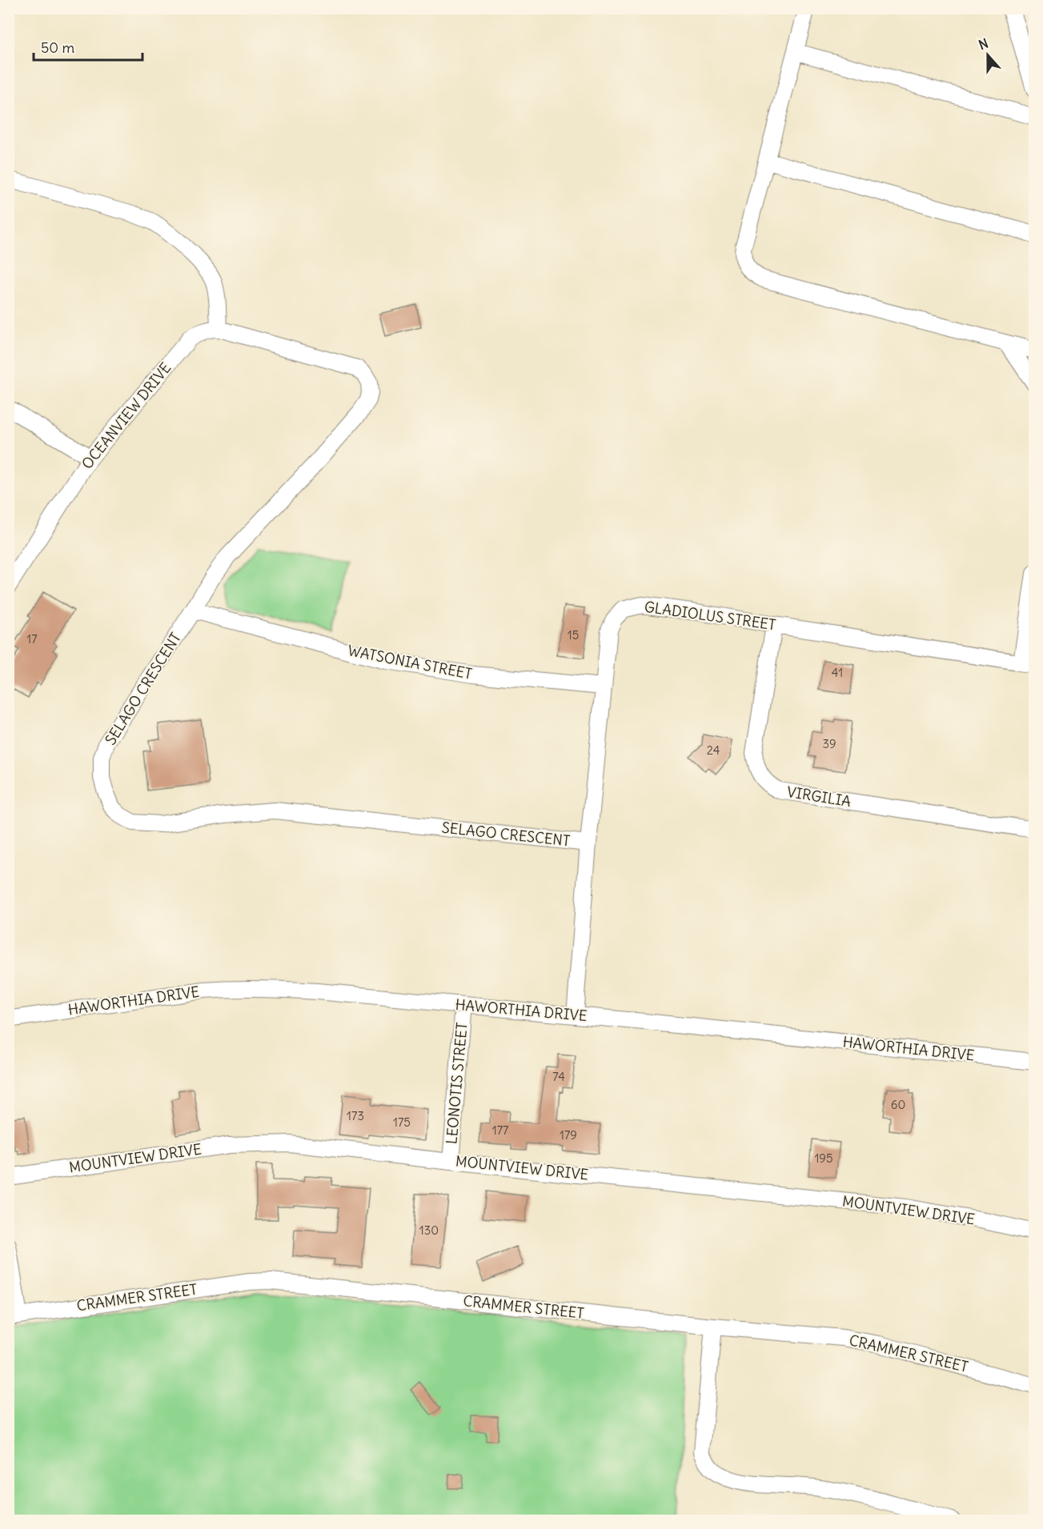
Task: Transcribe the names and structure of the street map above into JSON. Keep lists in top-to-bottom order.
{
  "streets": {
    "street": [
      "OCEANVIEW DRIVE",
      "GLADIOLUS STREET",
      "WATSONIA STREET",
      "SELAGO CRESCENT",
      "VIRGILIA",
      "HAWORTHIA DRIVE",
      "LEONOTIS STREET",
      "MOUNTVIEW DRIVE",
      "CRAMMER STREET"
    ]
  },
  "crossings": [
    ["OCEANVIEW DRIVE", "SELAGO CRESCENT"],
    ["GLADIOLUS STREET", "WATSONIA STREET"],
    ["GLADIOLUS STREET", "SELAGO CRESCENT"],
    ["GLADIOLUS STREET", "VIRGILIA"],
    ["GLADIOLUS STREET", "HAWORTHIA DRIVE"],
    ["WATSONIA STREET", "SELAGO CRESCENT"],
    ["HAWORTHIA DRIVE", "LEONOTIS STREET"],
    ["LEONOTIS STREET", "MOUNTVIEW DRIVE"]
  ],
  "house_numbers": [
    "15",
    "17",
    "41",
    "39",
    "24",
    "74",
    "60",
    "173",
    "175",
    "177",
    "179",
    "195",
    "130"
  ],
  "scale_bar": "50 m",
  "north": "top"
}
